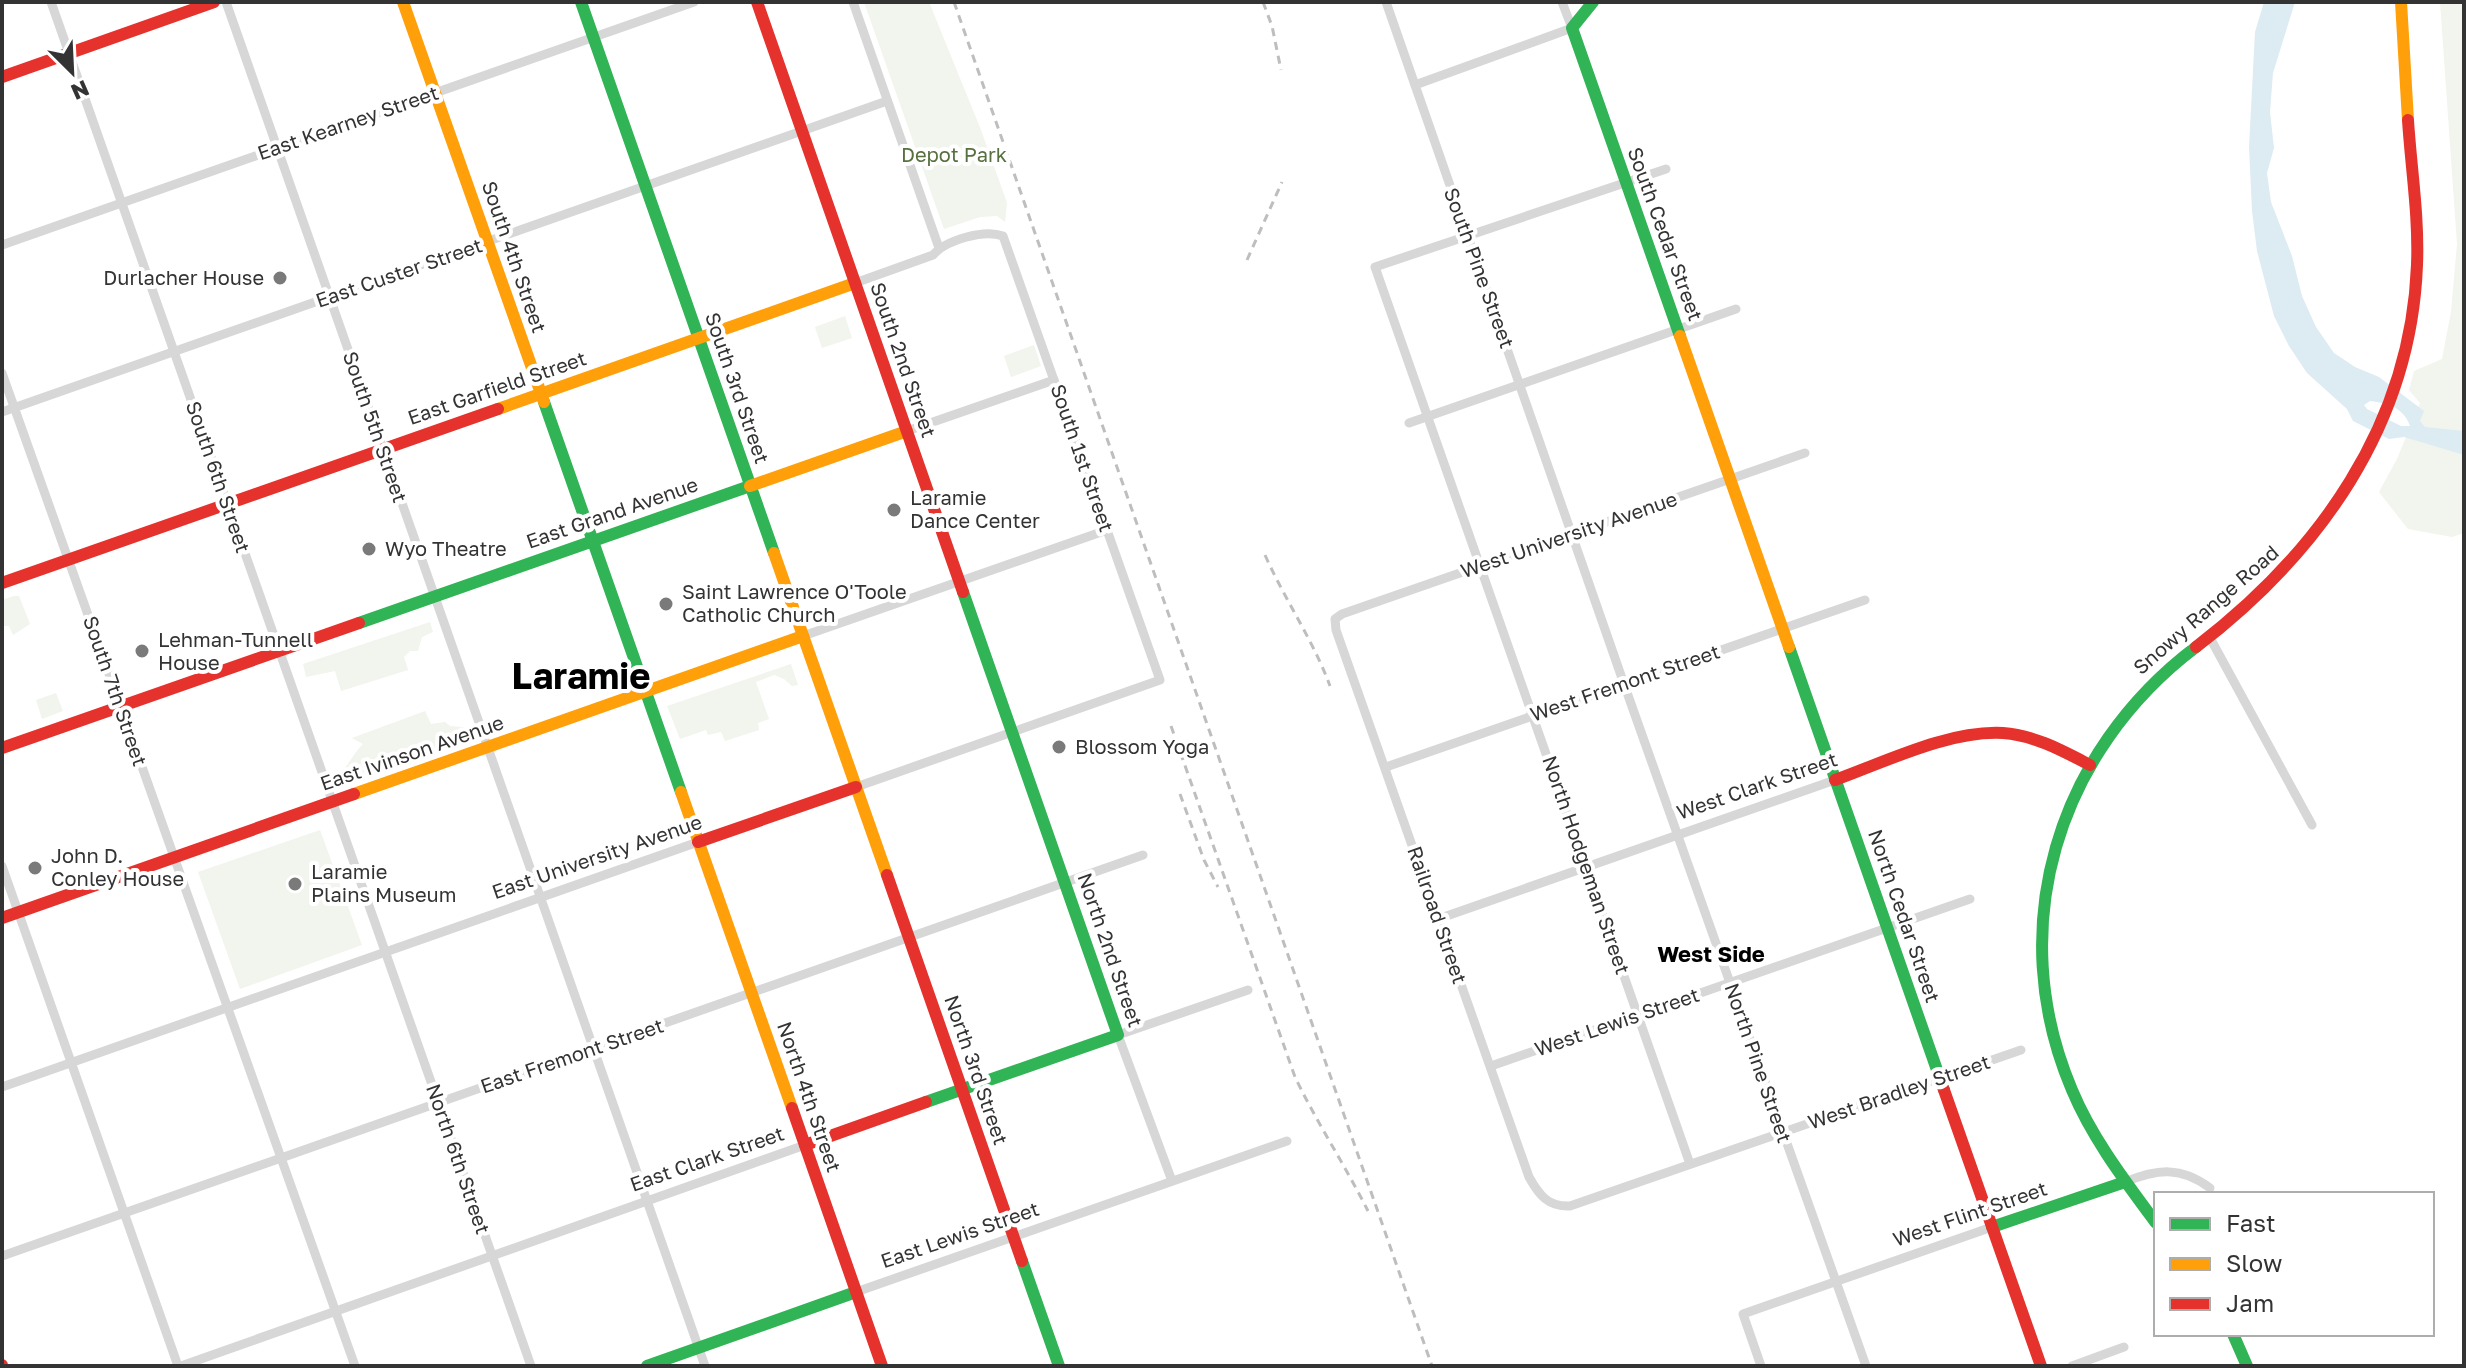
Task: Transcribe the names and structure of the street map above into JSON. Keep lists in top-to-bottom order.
{
  "streets": {
    "street": [
      "East Kearney Street",
      "South Cedar Street",
      "South 4th Street",
      "South Pine Street",
      "East Custer Street",
      "South 2nd Street",
      "East Garfield Street",
      "South 3rd Street",
      "South 5th Street",
      "South 1st Street",
      "South 6th Street",
      "East Grand Avenue",
      "West University Avenue",
      "Snowy Range Road",
      "West Fremont Street",
      "South 7th Street",
      "East Ivinson Avenue",
      "West Clark Street",
      "East University Avenue",
      "North Hodgeman Street",
      "Railroad Street",
      "North Cedar Street",
      "North 2nd Street",
      "West Lewis Street",
      "East Fremont Street",
      "North Pine Street",
      "North 3rd Street",
      "West Bradley Street",
      "North 4th Street",
      "North 6th Street",
      "East Clark Street",
      "West Flint Street",
      "East Lewis Street"
    ]
  },
  "crossings": [
    ["East Kearney Street", "South 4th Street"],
    ["East Kearney Street", "South 3rd Street"],
    ["East Kearney Street", "South 5th Street"],
    ["East Kearney Street", "South 6th Street"],
    ["South Cedar Street", "West University Avenue"],
    ["South Cedar Street", "North Cedar Street"],
    ["South 4th Street", "East Custer Street"],
    ["South 4th Street", "East Garfield Street"],
    ["South 4th Street", "East Grand Avenue"],
    ["South 4th Street", "East Ivinson Avenue"],
    ["South 4th Street", "East University Avenue"],
    ["South 4th Street", "North 4th Street"],
    ["South Pine Street", "West University Avenue"],
    ["South Pine Street", "North Hodgeman Street"],
    ["South Pine Street", "North Pine Street"],
    ["East Custer Street", "South 2nd Street"],
    ["East Custer Street", "South 3rd Street"],
    ["East Custer Street", "South 5th Street"],
    ["East Custer Street", "South 6th Street"],
    ["East Custer Street", "South 7th Street"],
    ["South 2nd Street", "East Garfield Street"],
    ["South 2nd Street", "East Grand Avenue"],
    ["South 2nd Street", "East Ivinson Avenue"],
    ["South 2nd Street", "East University Avenue"],
    ["South 2nd Street", "North 2nd Street"],
    ["East Garfield Street", "South 3rd Street"],
    ["East Garfield Street", "South 5th Street"],
    ["East Garfield Street", "South 1st Street"],
    ["East Garfield Street", "South 6th Street"],
    ["East Garfield Street", "South 7th Street"],
    ["South 3rd Street", "East Grand Avenue"],
    ["South 3rd Street", "East Ivinson Avenue"],
    ["South 3rd Street", "East University Avenue"],
    ["South 3rd Street", "North 3rd Street"],
    ["South 5th Street", "East Grand Avenue"],
    ["South 5th Street", "East Ivinson Avenue"],
    ["South 5th Street", "East University Avenue"],
    ["South 5th Street", "East Fremont Street"],
    ["South 5th Street", "East Clark Street"],
    ["South 5th Street", "East Lewis Street"],
    ["South 1st Street", "East Grand Avenue"],
    ["South 1st Street", "East Ivinson Avenue"],
    ["South 1st Street", "East University Avenue"],
    ["South 6th Street", "East Grand Avenue"],
    ["South 6th Street", "East Ivinson Avenue"],
    ["South 6th Street", "East University Avenue"],
    ["South 6th Street", "North 6th Street"],
    ["East Grand Avenue", "South 7th Street"],
    ["West University Avenue", "North Hodgeman Street"],
    ["West University Avenue", "Railroad Street"],
    ["West University Avenue", "North Cedar Street"],
    ["West University Avenue", "North Pine Street"],
    ["Snowy Range Road", "West Clark Street"],
    ["Snowy Range Road", "West Flint Street"],
    ["West Fremont Street", "North Hodgeman Street"],
    ["West Fremont Street", "Railroad Street"],
    ["West Fremont Street", "North Cedar Street"],
    ["West Fremont Street", "North Pine Street"],
    ["South 7th Street", "East Ivinson Avenue"],
    ["South 7th Street", "East University Avenue"],
    ["South 7th Street", "East Fremont Street"],
    ["South 7th Street", "East Clark Street"],
    ["West Clark Street", "North Hodgeman Street"],
    ["West Clark Street", "Railroad Street"],
    ["West Clark Street", "North Cedar Street"],
    ["West Clark Street", "North Pine Street"],
    ["East University Avenue", "North 2nd Street"],
    ["East University Avenue", "North 3rd Street"],
    ["East University Avenue", "North 4th Street"],
    ["East University Avenue", "North 6th Street"],
    ["North Hodgeman Street", "West Lewis Street"],
    ["North Hodgeman Street", "West Bradley Street"],
    ["Railroad Street", "West Lewis Street"],
    ["Railroad Street", "West Bradley Street"],
    ["North Cedar Street", "West Lewis Street"],
    ["North Cedar Street", "West Bradley Street"],
    ["North Cedar Street", "West Flint Street"],
    ["North 2nd Street", "East Fremont Street"],
    ["North 2nd Street", "East Clark Street"],
    ["North 2nd Street", "East Lewis Street"],
    ["West Lewis Street", "North Pine Street"],
    ["East Fremont Street", "North 3rd Street"],
    ["East Fremont Street", "North 4th Street"],
    ["East Fremont Street", "North 6th Street"],
    ["North Pine Street", "West Bradley Street"],
    ["North Pine Street", "West Flint Street"],
    ["North 3rd Street", "East Clark Street"],
    ["North 3rd Street", "East Lewis Street"],
    ["North 4th Street", "East Clark Street"],
    ["North 4th Street", "East Lewis Street"],
    ["North 6th Street", "East Clark Street"]
  ],
  "districts": ["Laramie", "West Side"],
  "parks": ["Depot Park"],
  "places": [
    "Durlacher House",
    "Laramie Dance Center",
    "Wyo Theatre",
    "Saint Lawrence O'Toole Catholic Church",
    "Lehman-Tunnell House",
    "Blossom Yoga",
    "John D. Conley House",
    "Laramie Plains Museum"
  ],
  "legend": ["Fast", "Slow", "Jam"],
  "north": "bottom right"
}
